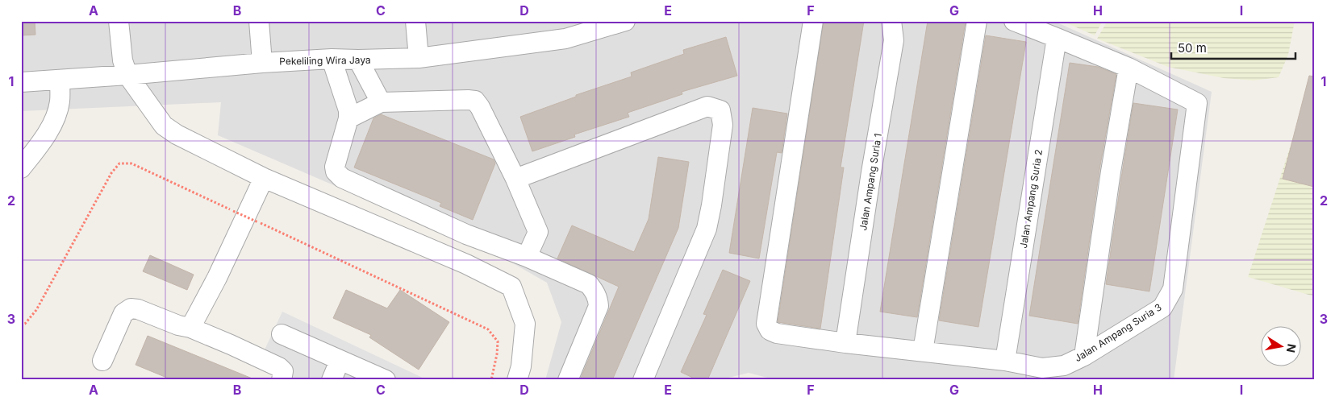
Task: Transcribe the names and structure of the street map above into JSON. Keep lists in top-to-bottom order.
{
  "streets": {
    "street": [
      "Pekeliling Wira Jaya",
      "Jalan Ampang Suria 1",
      "Jalan Ampang Suria 2",
      "Jalan Ampang Suria 3"
    ]
  },
  "crossings": [
    ["Jalan Ampang Suria 1", "Jalan Ampang Suria 3"],
    ["Jalan Ampang Suria 2", "Jalan Ampang Suria 3"]
  ],
  "scale_bar": "50 m",
  "north": "right",
  "grid": {
    "columns": [
      "A",
      "B",
      "C",
      "D",
      "E",
      "F",
      "G",
      "H",
      "I"
    ],
    "rows": ["1", "2", "3"]
  }
}
